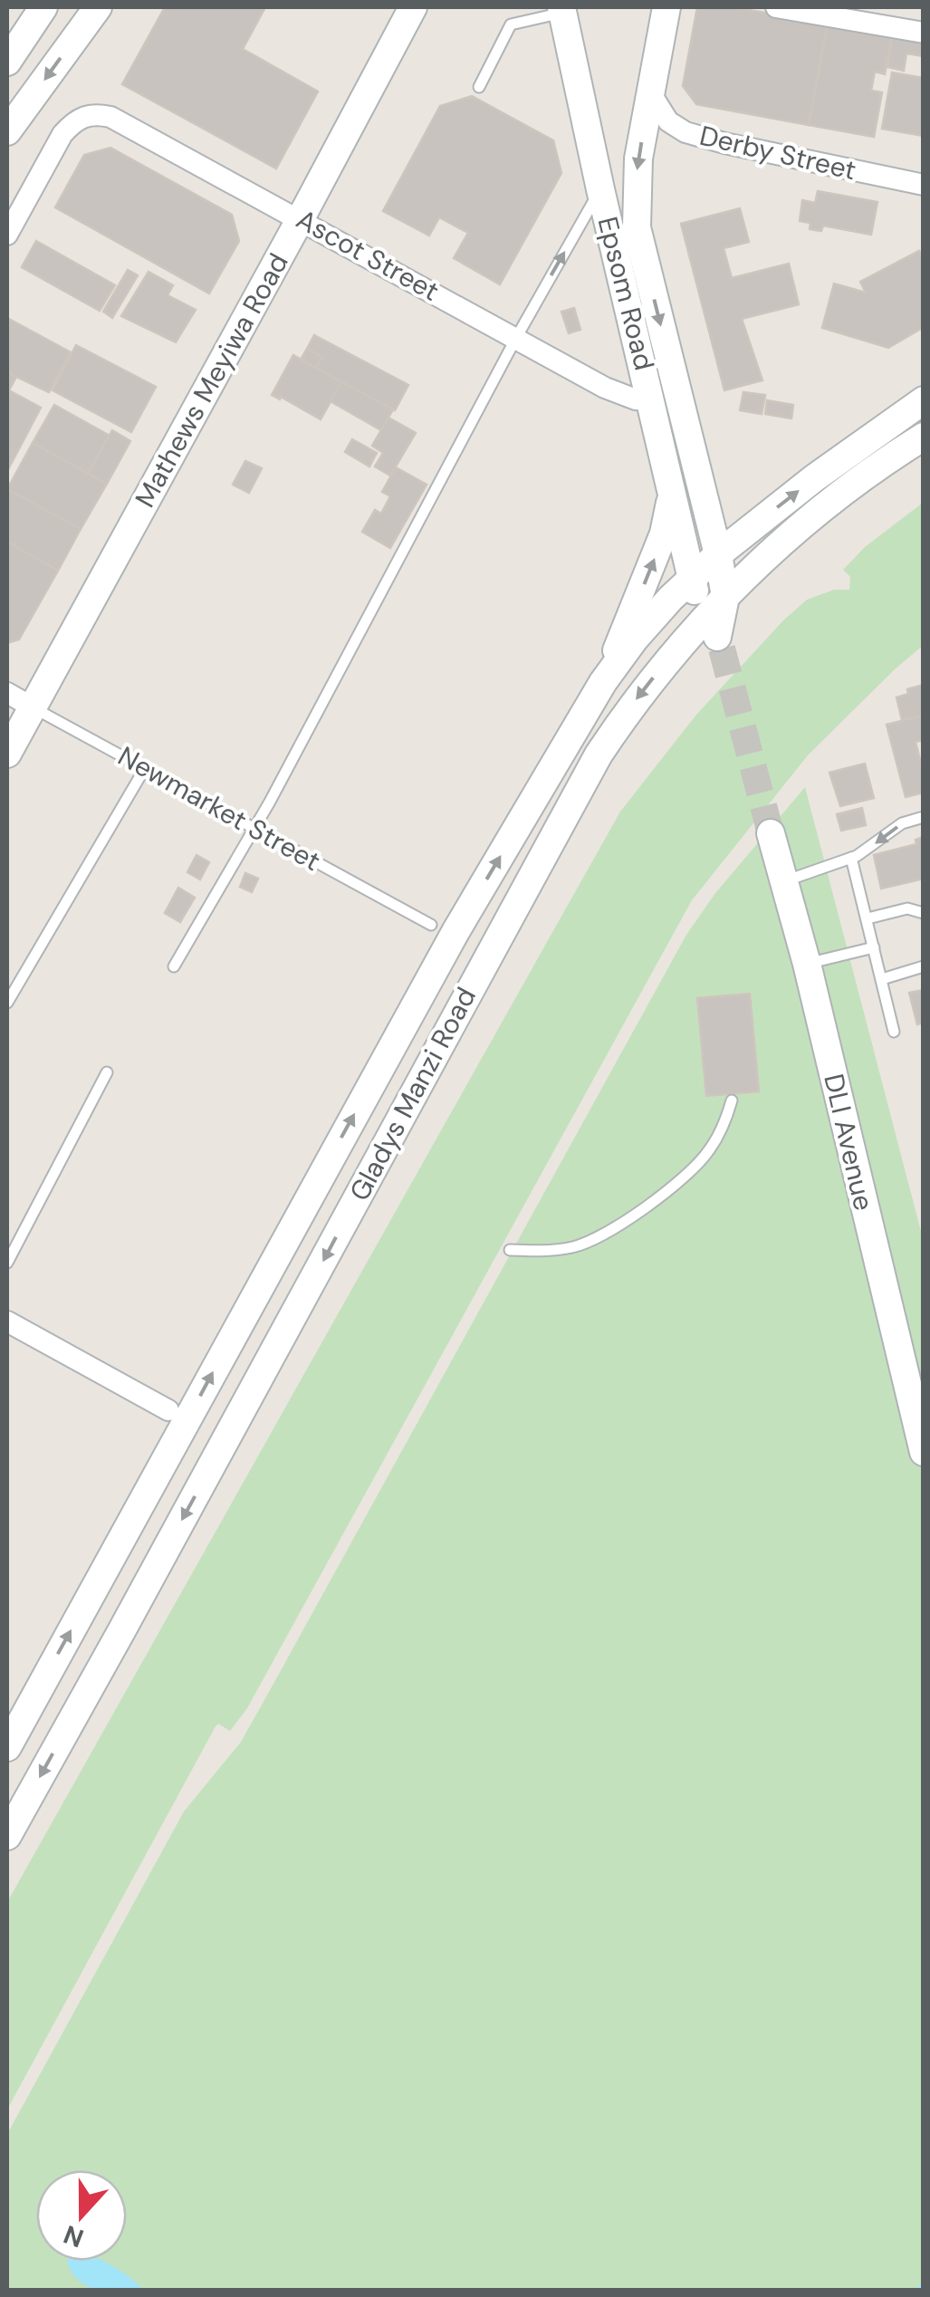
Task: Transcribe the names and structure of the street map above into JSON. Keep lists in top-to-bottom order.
{
  "streets": {
    "main road": [
      "Epsom Road",
      "Mathews Meyiwa Road",
      "Gladys Manzi Road",
      "DLI Avenue"
    ],
    "street": ["Derby Street", "Ascot Street", "Newmarket Street"]
  },
  "crossings": [
    ["Derby Street", "Epsom Road"],
    ["Ascot Street", "Epsom Road"],
    ["Ascot Street", "Mathews Meyiwa Road"],
    ["Epsom Road", "Gladys Manzi Road"],
    ["Mathews Meyiwa Road", "Newmarket Street"],
    ["Newmarket Street", "Gladys Manzi Road"]
  ],
  "north": "bottom"
}
